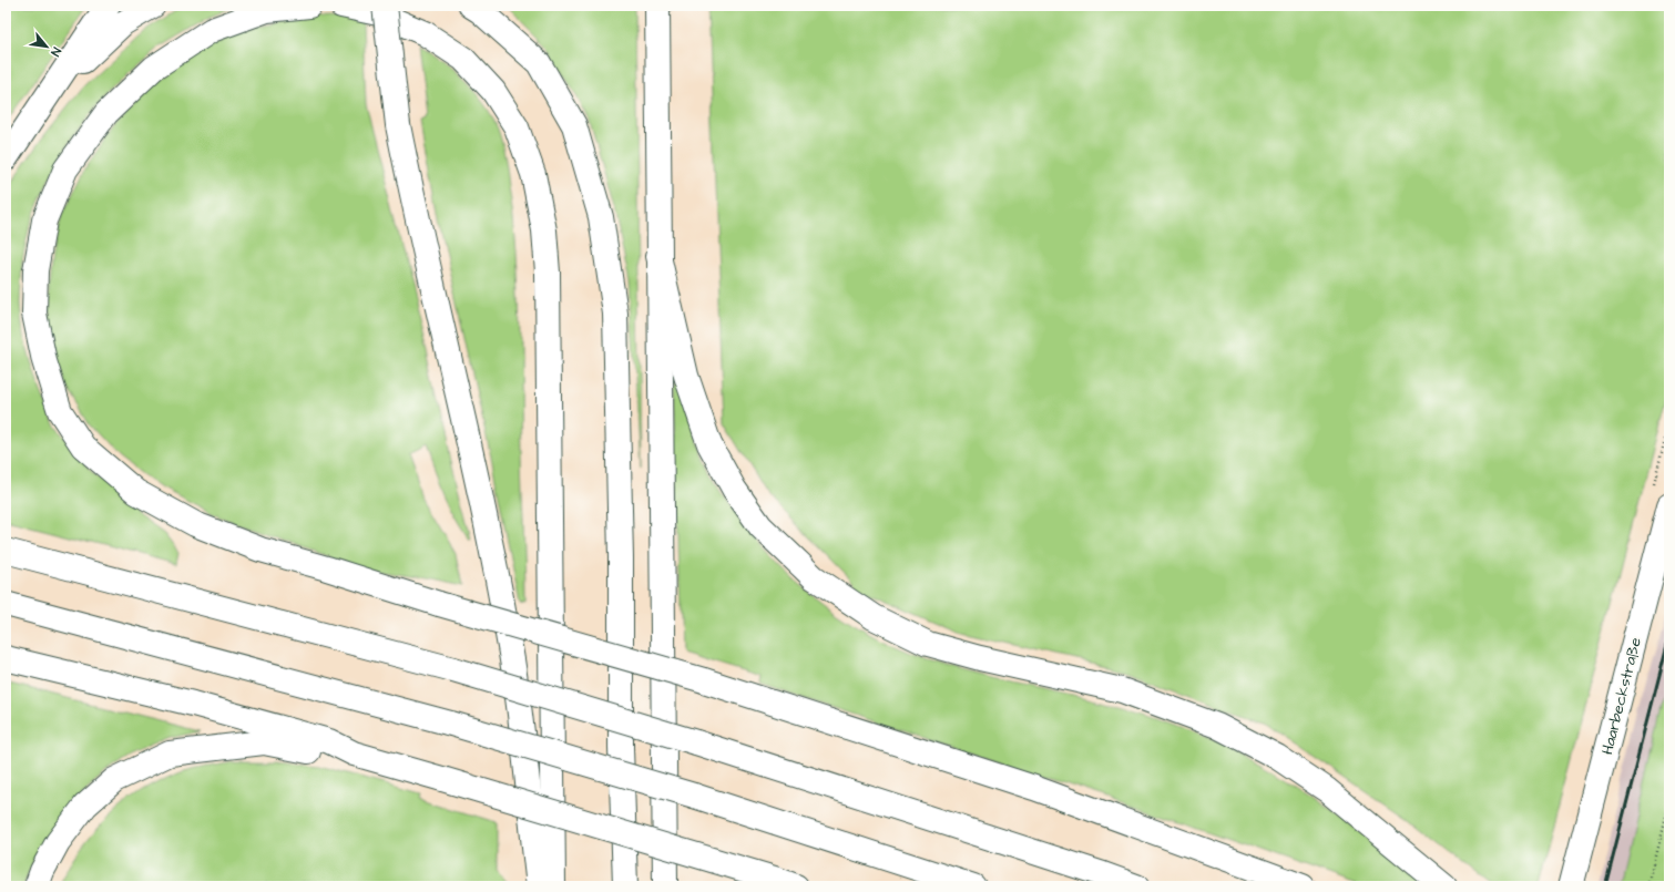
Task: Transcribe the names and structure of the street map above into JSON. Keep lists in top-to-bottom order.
{
  "streets": {
    "main road": ["Haarbeckstraße"]
  },
  "north": "bottom right"
}
